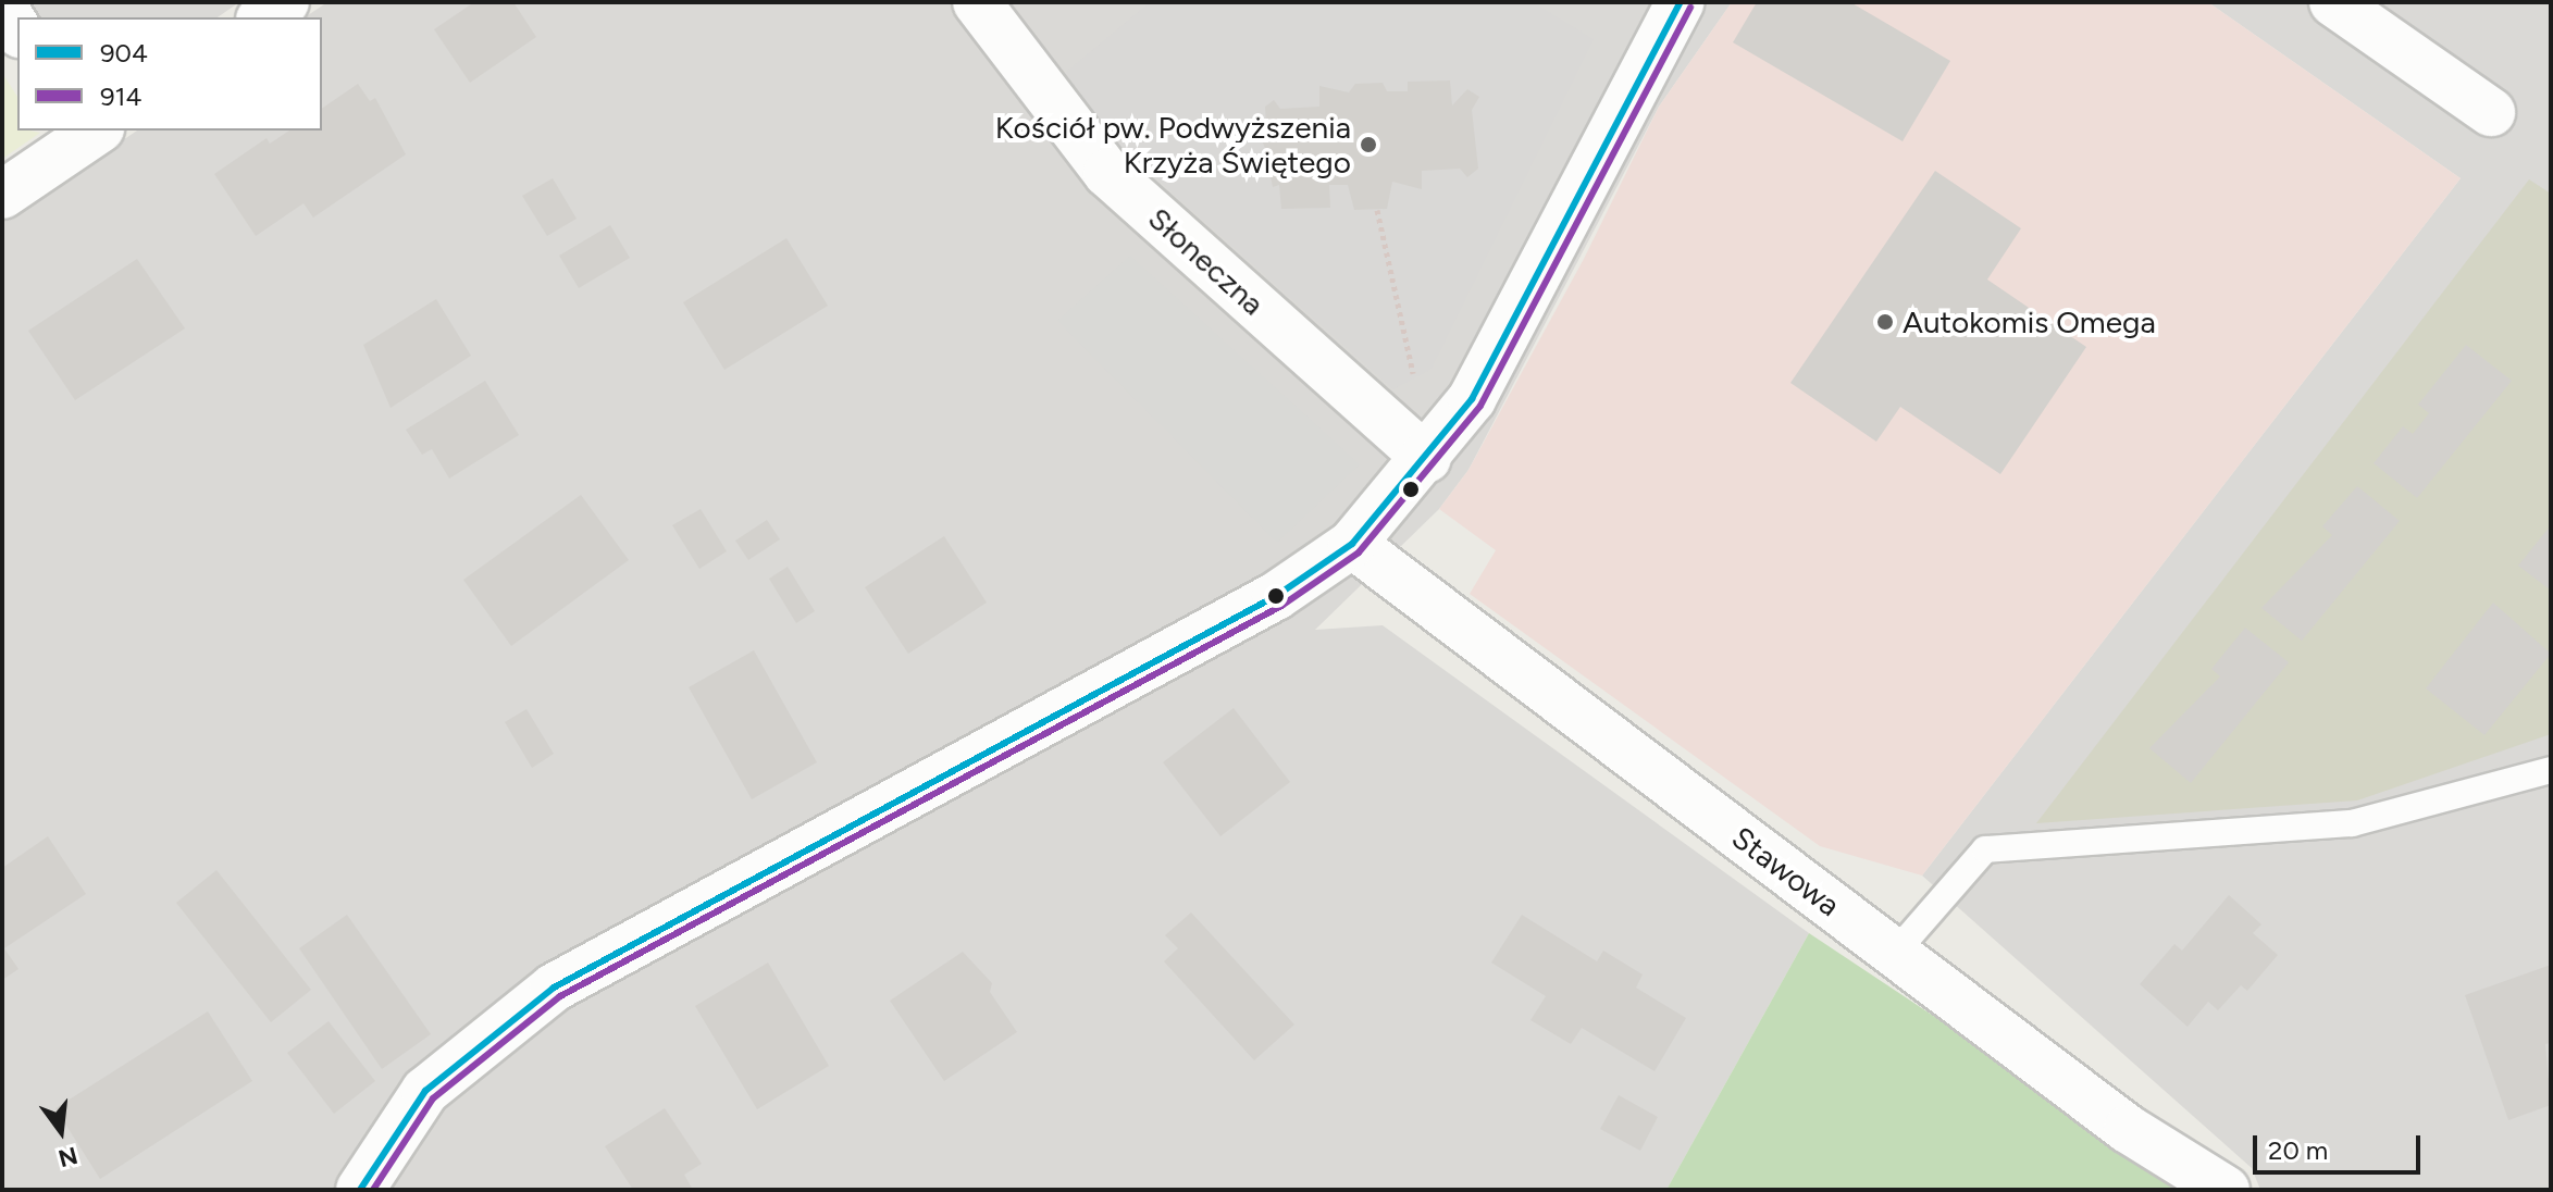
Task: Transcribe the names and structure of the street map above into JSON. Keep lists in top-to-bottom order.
{
  "streets": {
    "street": ["Słoneczna", "Stawowa"]
  },
  "places": ["Kościół pw. Podwyższenia Krzyża Świętego", "Autokomis Omega"],
  "lines": ["transit line 904", "transit line 914"],
  "legend": ["904", "914"],
  "scale_bar": "20 m",
  "north": "bottom"
}
